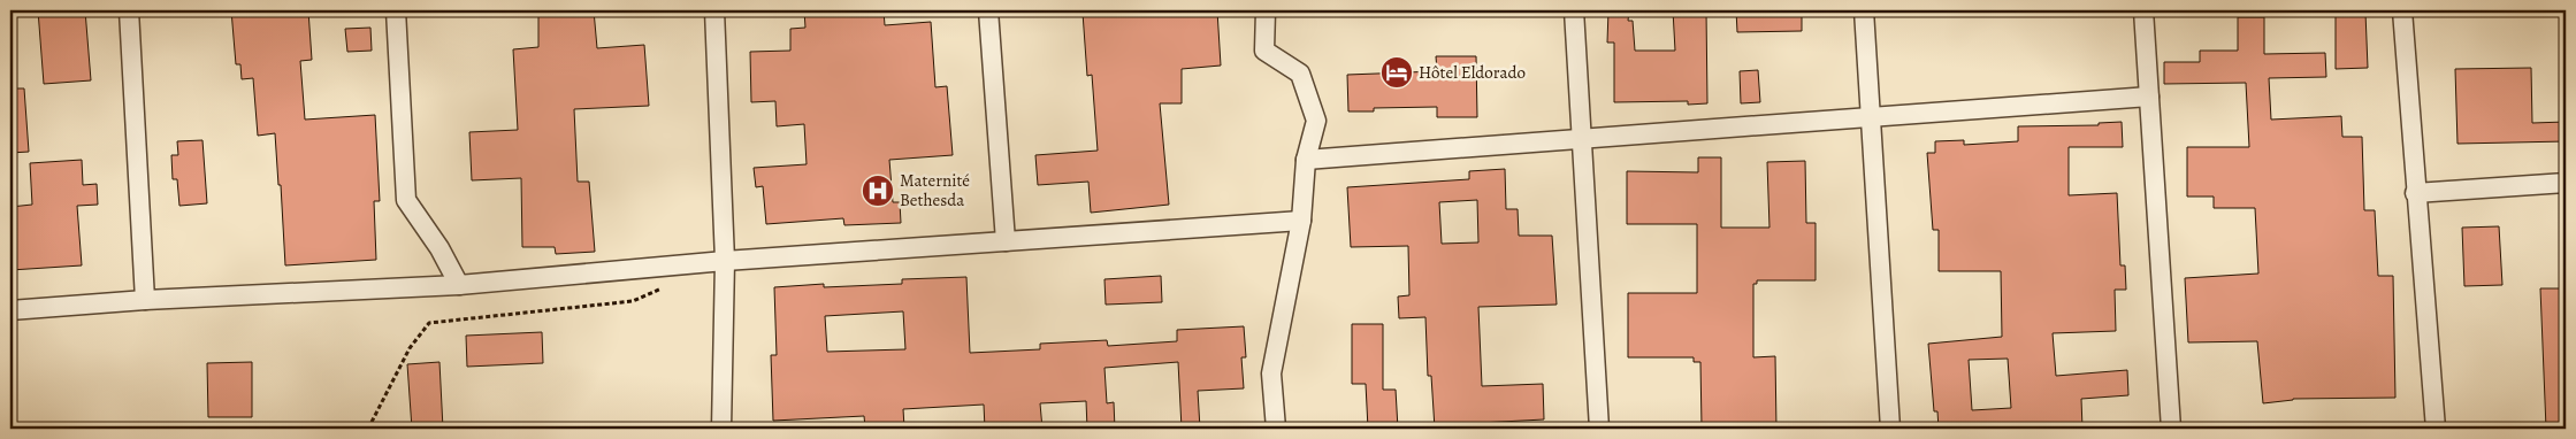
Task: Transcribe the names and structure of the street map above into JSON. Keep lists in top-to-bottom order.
{
  "places": {
    "hotel": ["Hôtel Eldorado"],
    "hospital": ["Maternité Bethesda"]
  }
}
